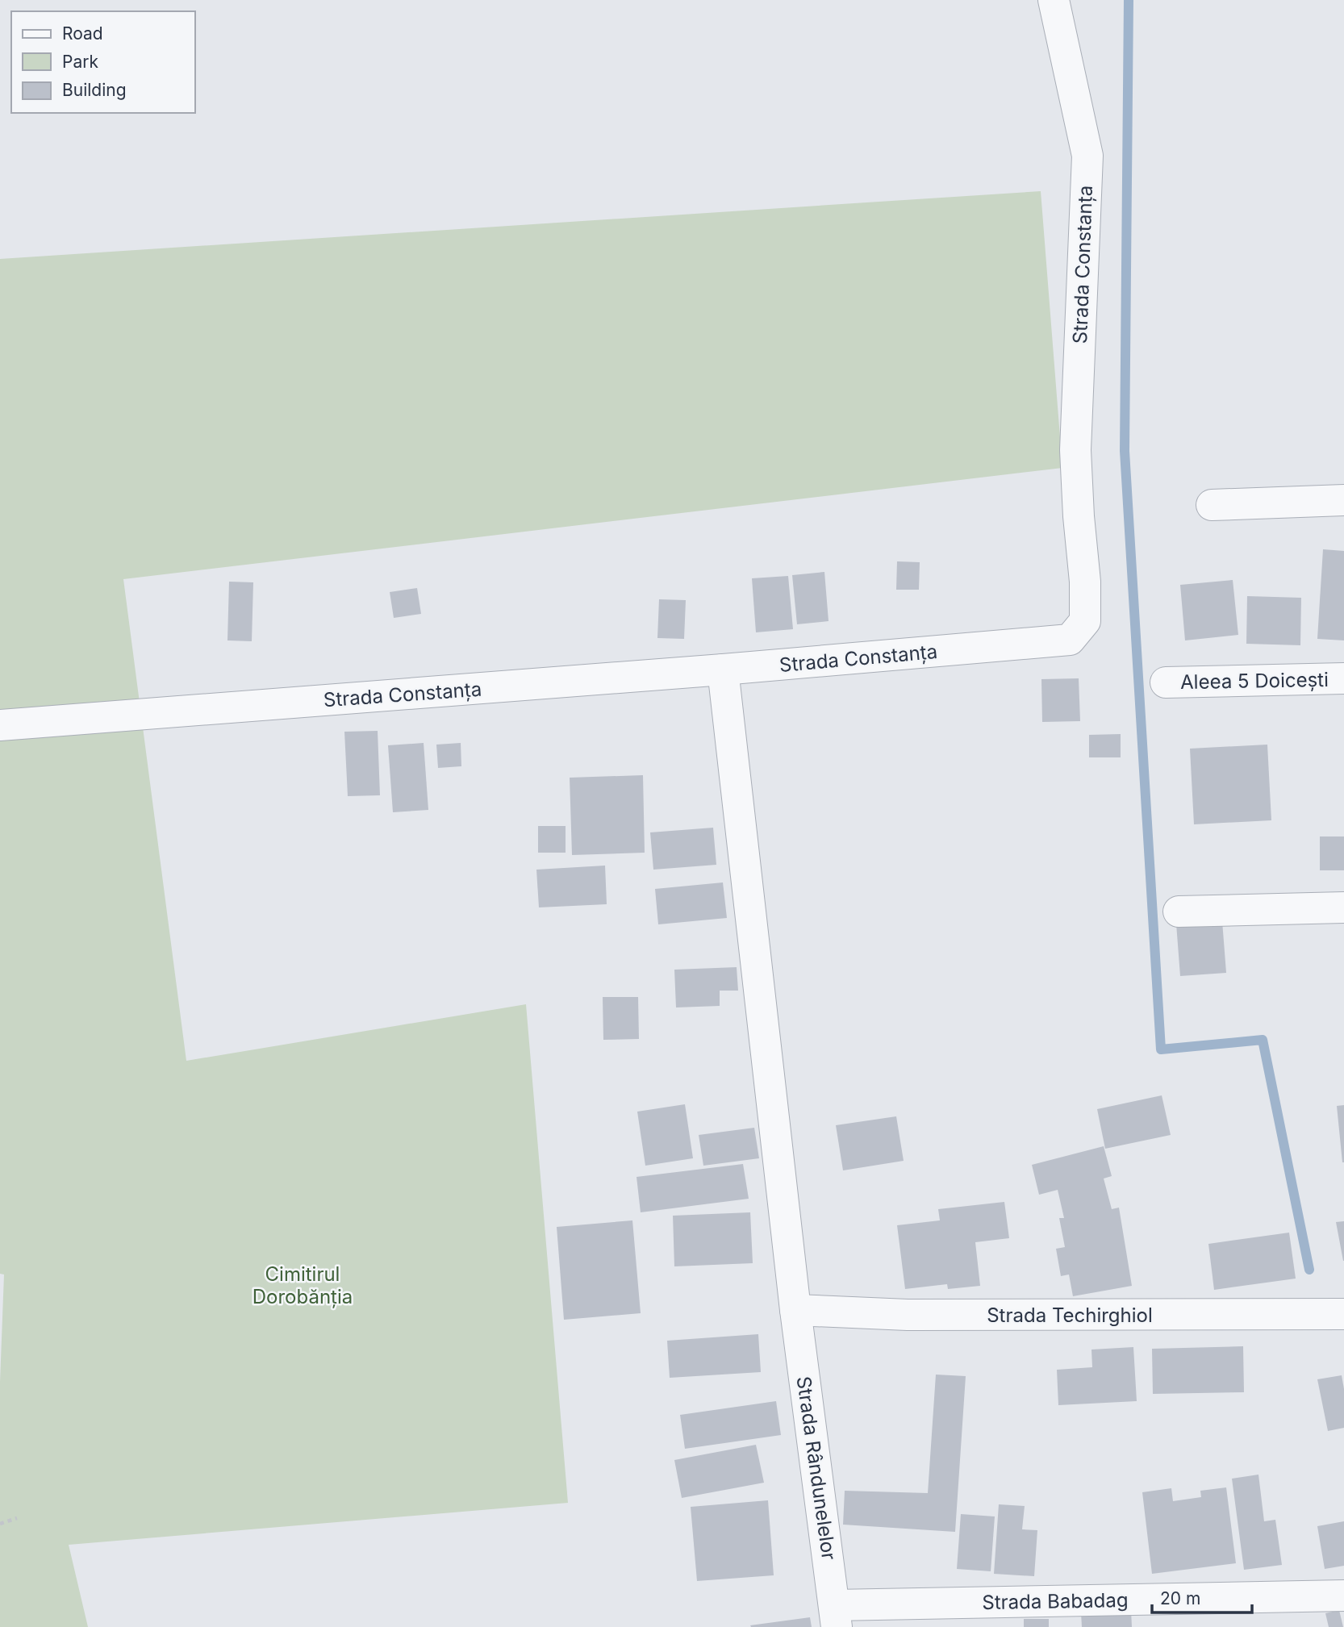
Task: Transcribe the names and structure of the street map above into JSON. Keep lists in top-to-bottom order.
{
  "streets": {
    "street": [
      "Strada Constanța",
      "Aleea 5 Doicești",
      "Strada Techirghiol",
      "Strada Rândunelelor",
      "Strada Babadag"
    ]
  },
  "crossings": [
    ["Strada Constanța", "Strada Rândunelelor"],
    ["Strada Techirghiol", "Strada Rândunelelor"],
    ["Strada Rândunelelor", "Strada Babadag"]
  ],
  "parks": ["Cimitirul Dorobănția"],
  "legend": ["Road", "Park", "Building"],
  "scale_bar": "20 m"
}
